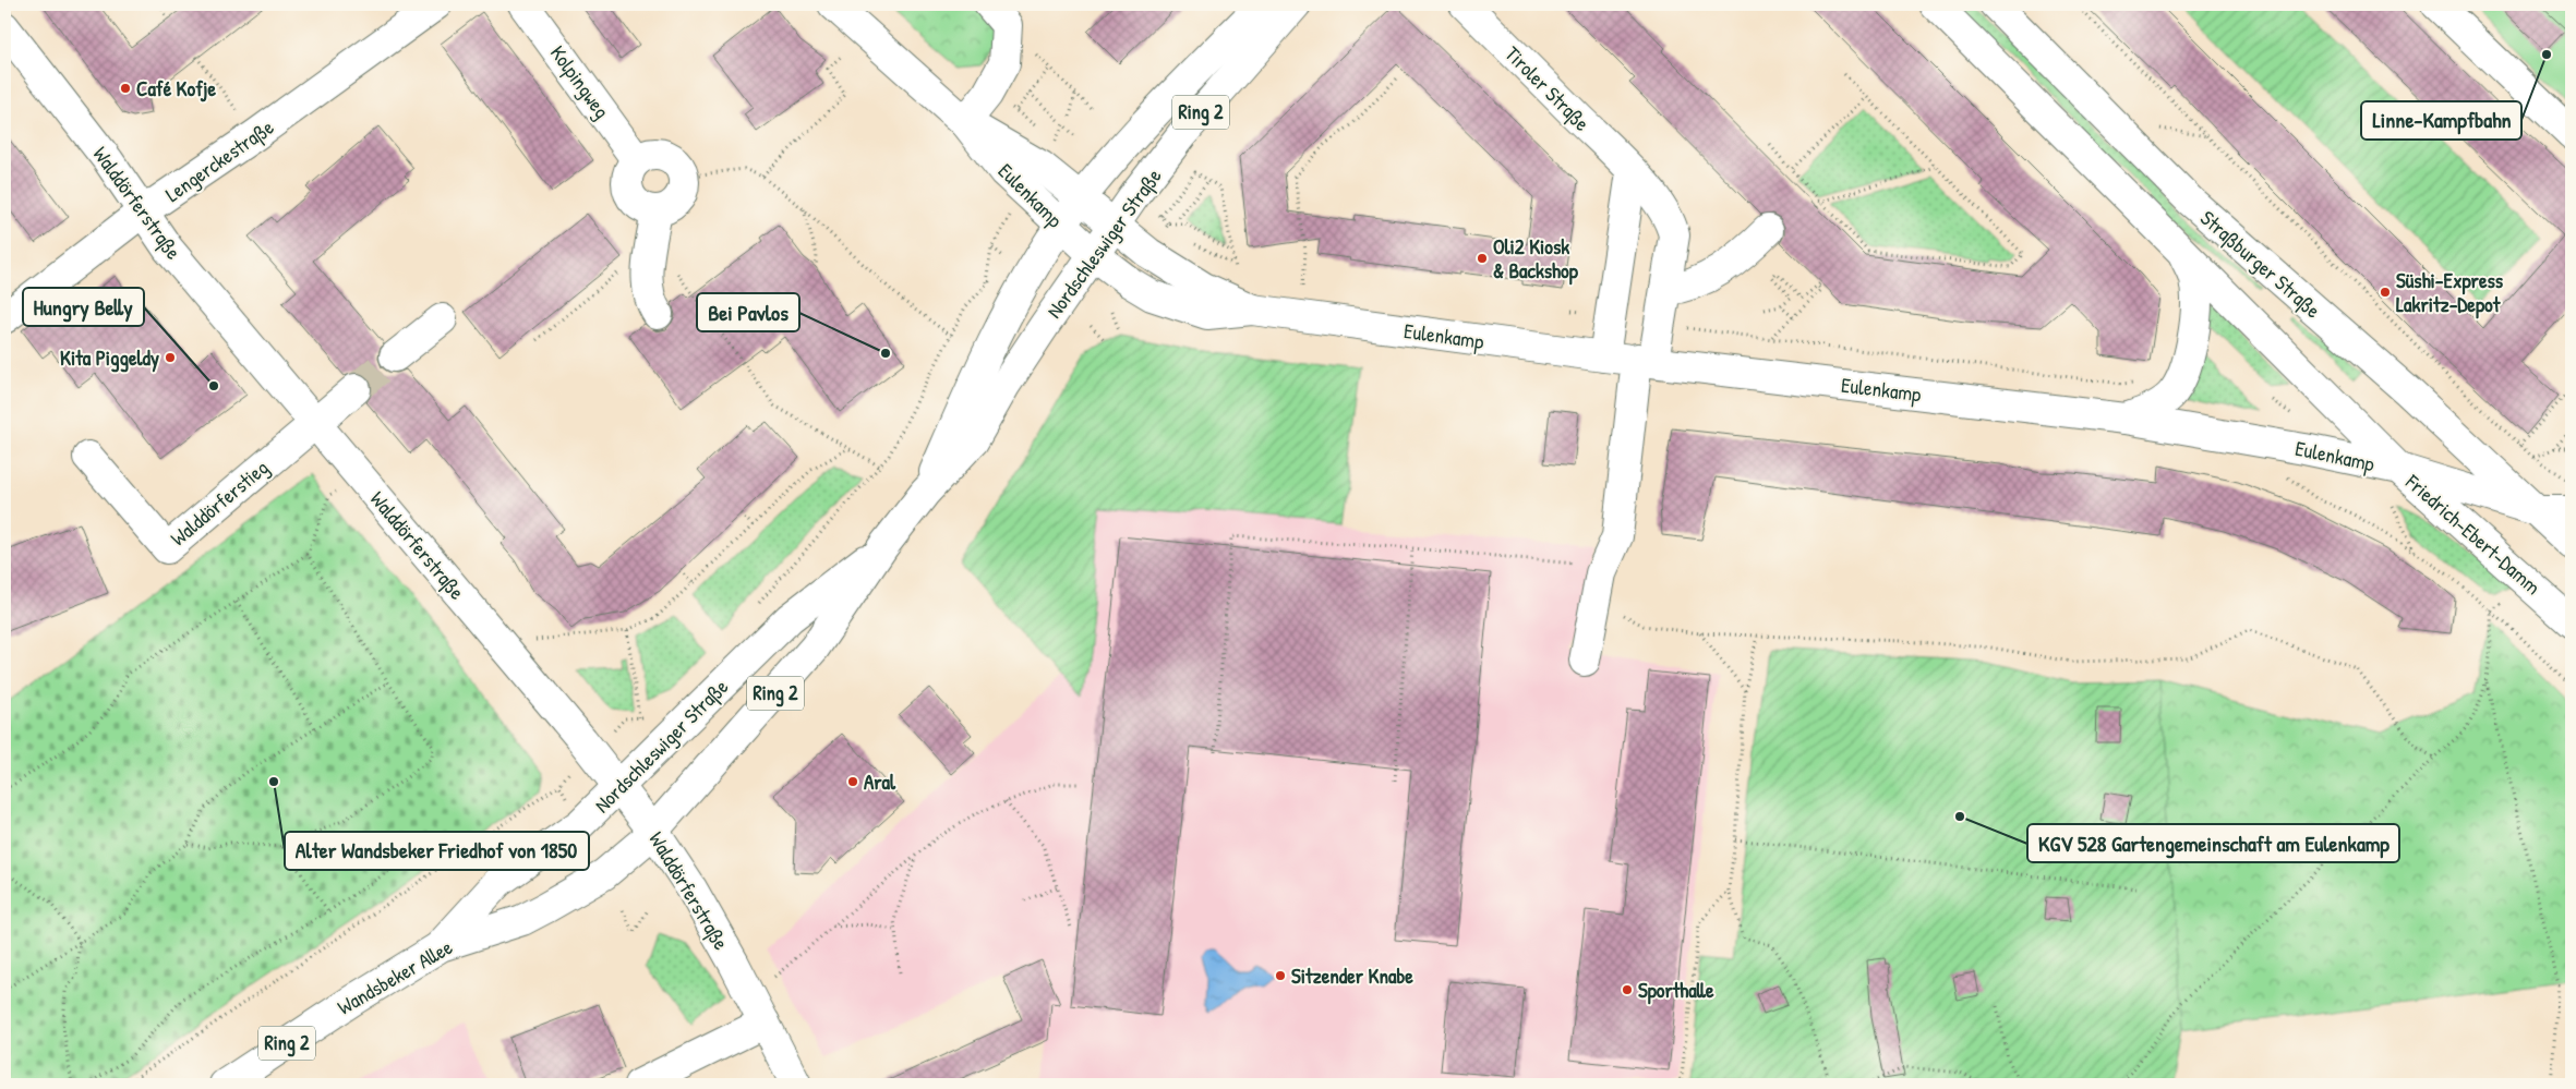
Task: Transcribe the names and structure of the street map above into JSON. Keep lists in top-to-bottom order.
{
  "streets": {
    "street": [
      "Kolpingweg",
      "Tiroler Straße",
      "Ring 2",
      "Lengerckestraße",
      "Eulenkamp",
      "Walddörferstraße",
      "Nordschleswiger Straße",
      "Straßburger Straße",
      "Walddörferstieg",
      "Friedrich-Ebert-Damm",
      "Wandsbeker Allee"
    ]
  },
  "crossings": [
    ["Tiroler Straße", "Eulenkamp"],
    ["Lengerckestraße", "Walddörferstraße"],
    ["Eulenkamp", "Nordschleswiger Straße"],
    ["Eulenkamp", "Straßburger Straße"],
    ["Eulenkamp", "Friedrich-Ebert-Damm"],
    ["Walddörferstraße", "Nordschleswiger Straße"],
    ["Walddörferstraße", "Walddörferstieg"],
    ["Walddörferstraße", "Wandsbeker Allee"],
    ["Nordschleswiger Straße", "Wandsbeker Allee"]
  ],
  "places": [
    "Linne-Kampfbahn",
    "Café Kofje",
    "Oli2 Kiosk & Backshop",
    "Süshi-Express Lakritz-Depot",
    "Bei Pavlos",
    "Kita Piggeldy",
    "Hungry Belly",
    "Alter Wandsbeker Friedhof von 1850",
    "Aral",
    "KGV 528 Gartengemeinschaft am Eulenkamp",
    "Sitzender Knabe",
    "Sporthalle"
  ]
}
